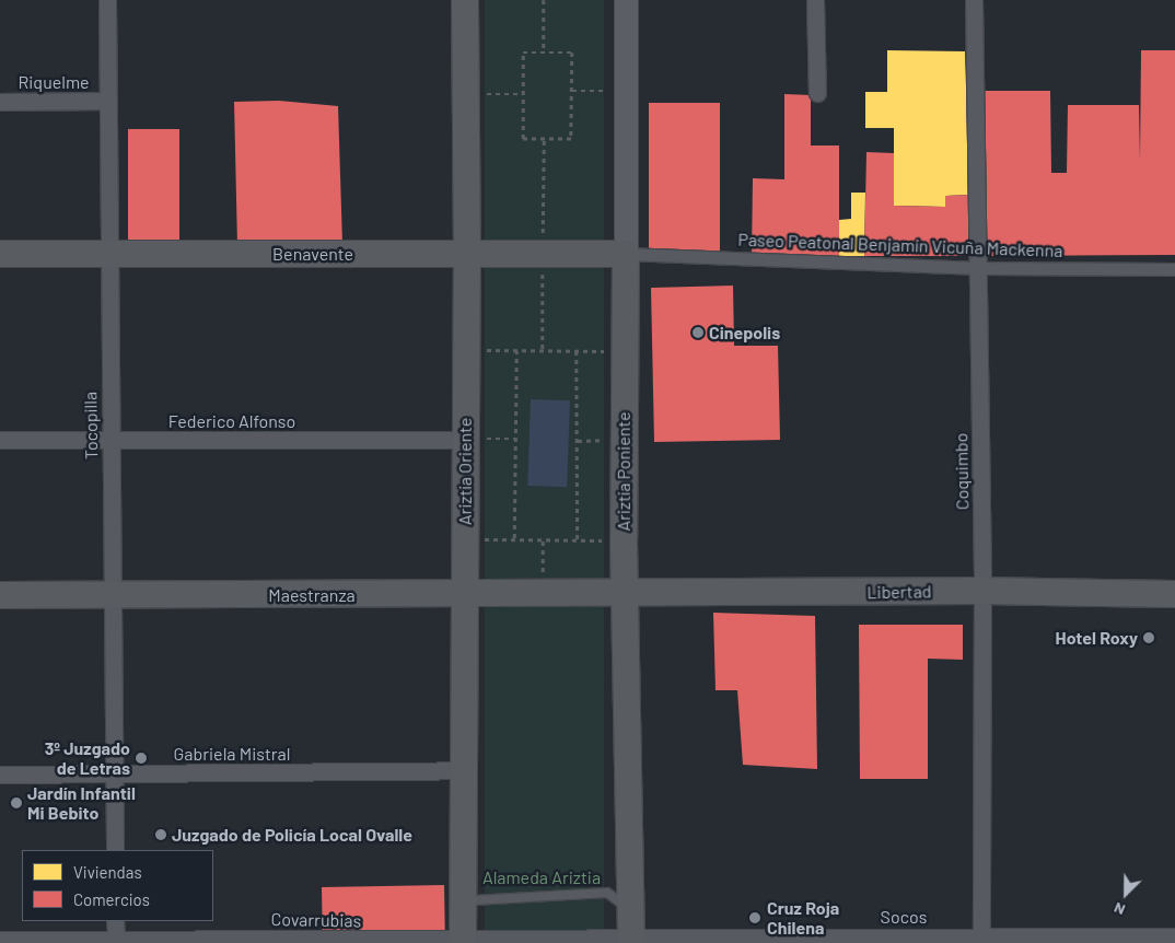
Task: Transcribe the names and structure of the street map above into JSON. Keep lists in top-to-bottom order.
{
  "streets": {
    "main road": [
      "Benavente",
      "Ariztía Oriente",
      "Ariztía Poniente",
      "Libertad",
      "Maestranza"
    ],
    "street": [
      "Riquelme",
      "Paseo Peatonal Benjamín Vicuña Mackenna",
      "Federico Alfonso",
      "Tocopilla",
      "Coquimbo",
      "Gabriela Mistral",
      "Socos",
      "Covarrubias"
    ]
  },
  "crossings": [
    ["Riquelme", "Tocopilla"],
    ["Paseo Peatonal Benjamín Vicuña Mackenna", "Benavente"],
    ["Paseo Peatonal Benjamín Vicuña Mackenna", "Ariztía Poniente"],
    ["Paseo Peatonal Benjamín Vicuña Mackenna", "Coquimbo"],
    ["Benavente", "Tocopilla"],
    ["Benavente", "Ariztía Oriente"],
    ["Benavente", "Ariztía Poniente"],
    ["Federico Alfonso", "Tocopilla"],
    ["Federico Alfonso", "Ariztía Oriente"],
    ["Tocopilla", "Maestranza"],
    ["Tocopilla", "Gabriela Mistral"],
    ["Ariztía Oriente", "Maestranza"],
    ["Ariztía Oriente", "Gabriela Mistral"],
    ["Ariztía Oriente", "Covarrubias"],
    ["Ariztía Poniente", "Libertad"],
    ["Ariztía Poniente", "Maestranza"],
    ["Ariztía Poniente", "Socos"],
    ["Ariztía Poniente", "Covarrubias"],
    ["Coquimbo", "Libertad"],
    ["Coquimbo", "Socos"],
    ["Libertad", "Maestranza"],
    ["Socos", "Covarrubias"]
  ],
  "parks": ["Alameda Ariztia"],
  "places": [
    "Cinepolis",
    "Hotel Roxy",
    "3º Juzgado de Letras",
    "Jardín Infantil Mi Bebito",
    "Juzgado de Policía Local Ovalle",
    "Cruz Roja Chilena"
  ],
  "legend": ["Viviendas", "Comercios"],
  "north": "bottom left"
}
